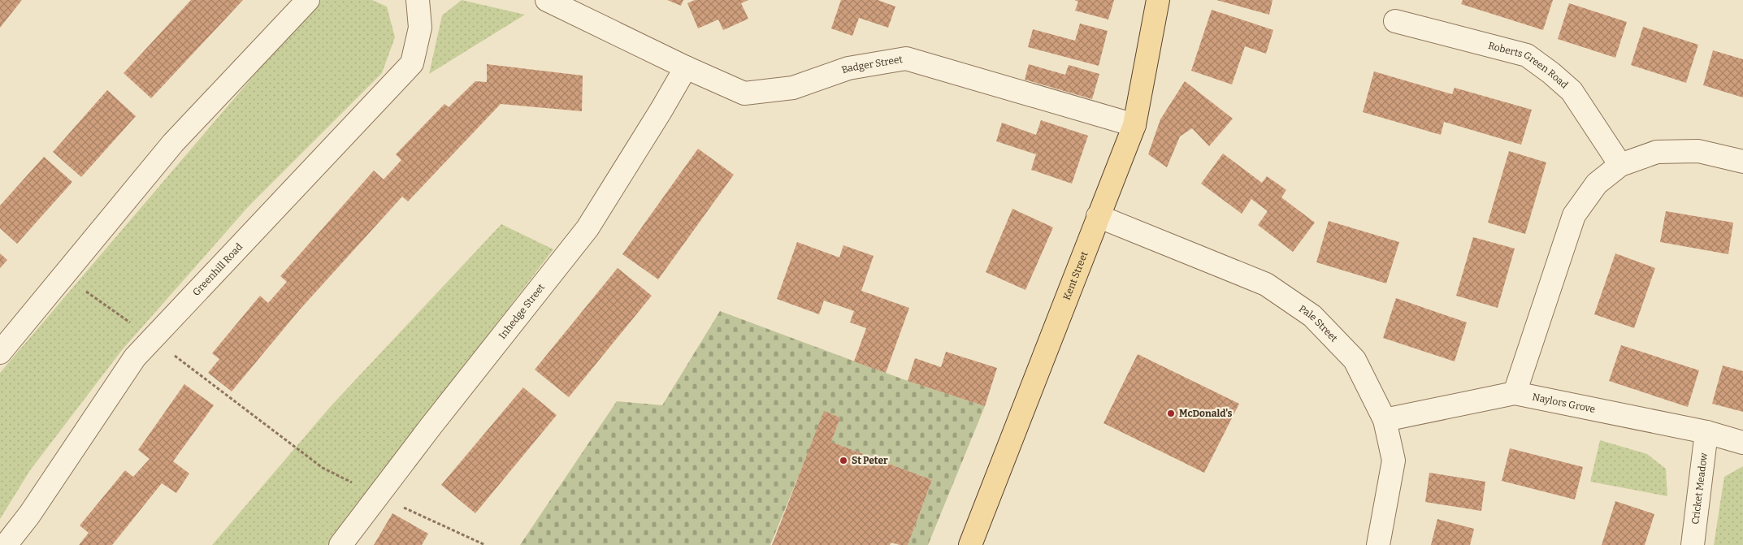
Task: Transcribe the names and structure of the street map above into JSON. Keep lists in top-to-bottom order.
{
  "streets": {
    "main road": ["Kent Street"],
    "street": [
      "Badger Street",
      "Roberts Green Road",
      "Greenhill Road",
      "Inhedge Street",
      "Pale Street",
      "Naylors Grove",
      "Cricket Meadow"
    ]
  },
  "crossings": [
    ["Badger Street", "Kent Street"],
    ["Badger Street", "Inhedge Street"],
    ["Kent Street", "Pale Street"],
    ["Pale Street", "Naylors Grove"],
    ["Naylors Grove", "Cricket Meadow"]
  ],
  "places": ["McDonald's", "St Peter"]
}
